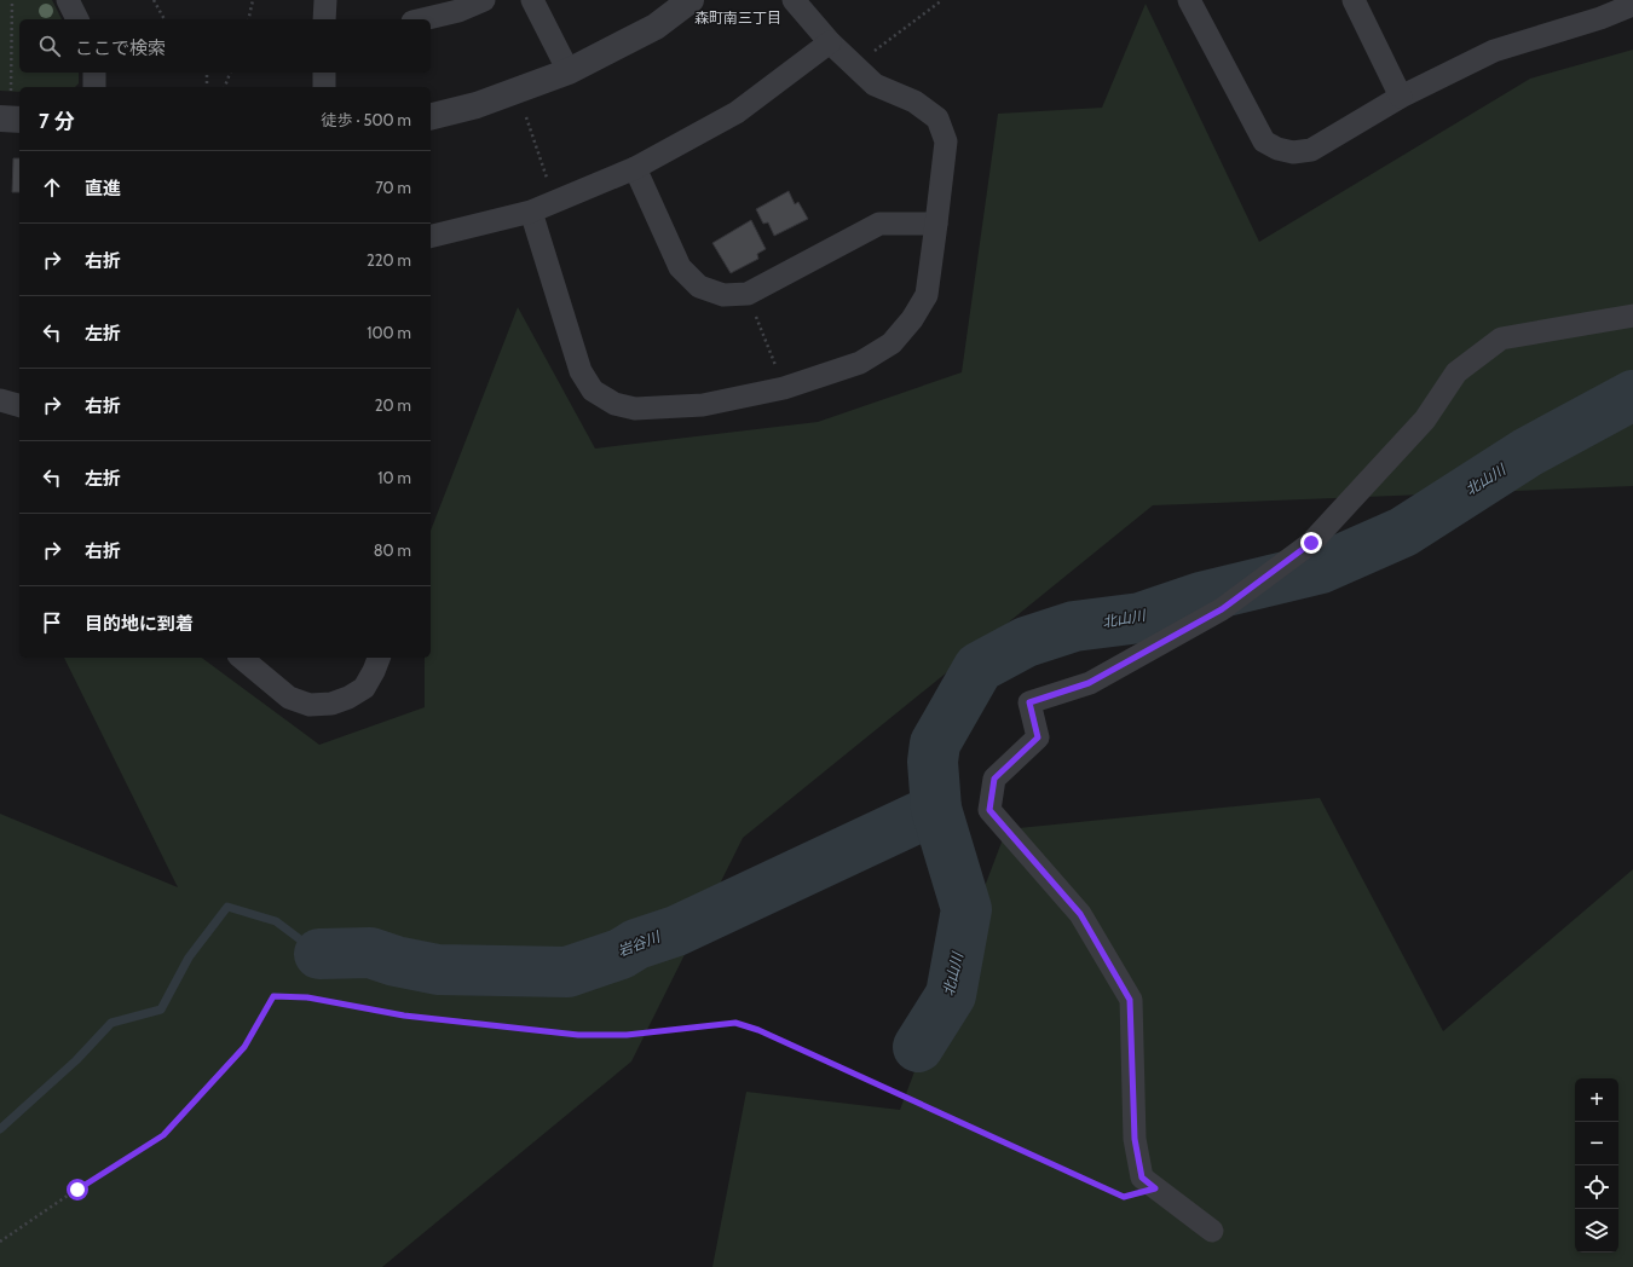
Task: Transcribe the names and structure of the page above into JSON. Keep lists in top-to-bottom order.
{
  "districts": ["森町南三丁目"],
  "water": ["北山川", "岩谷川"],
  "page": {
    "search": "ここで検索",
    "heading": ["7 分", "徒歩 · 500 m"],
    "list": [
      ["直進", "70 m"],
      ["右折", "220 m"],
      ["左折", "100 m"],
      ["右折", "20 m"],
      ["左折", "10 m"],
      ["右折", "80 m"],
      "目的地に到着"
    ],
    "map_buttons": ["+", "−"]
  }
}
